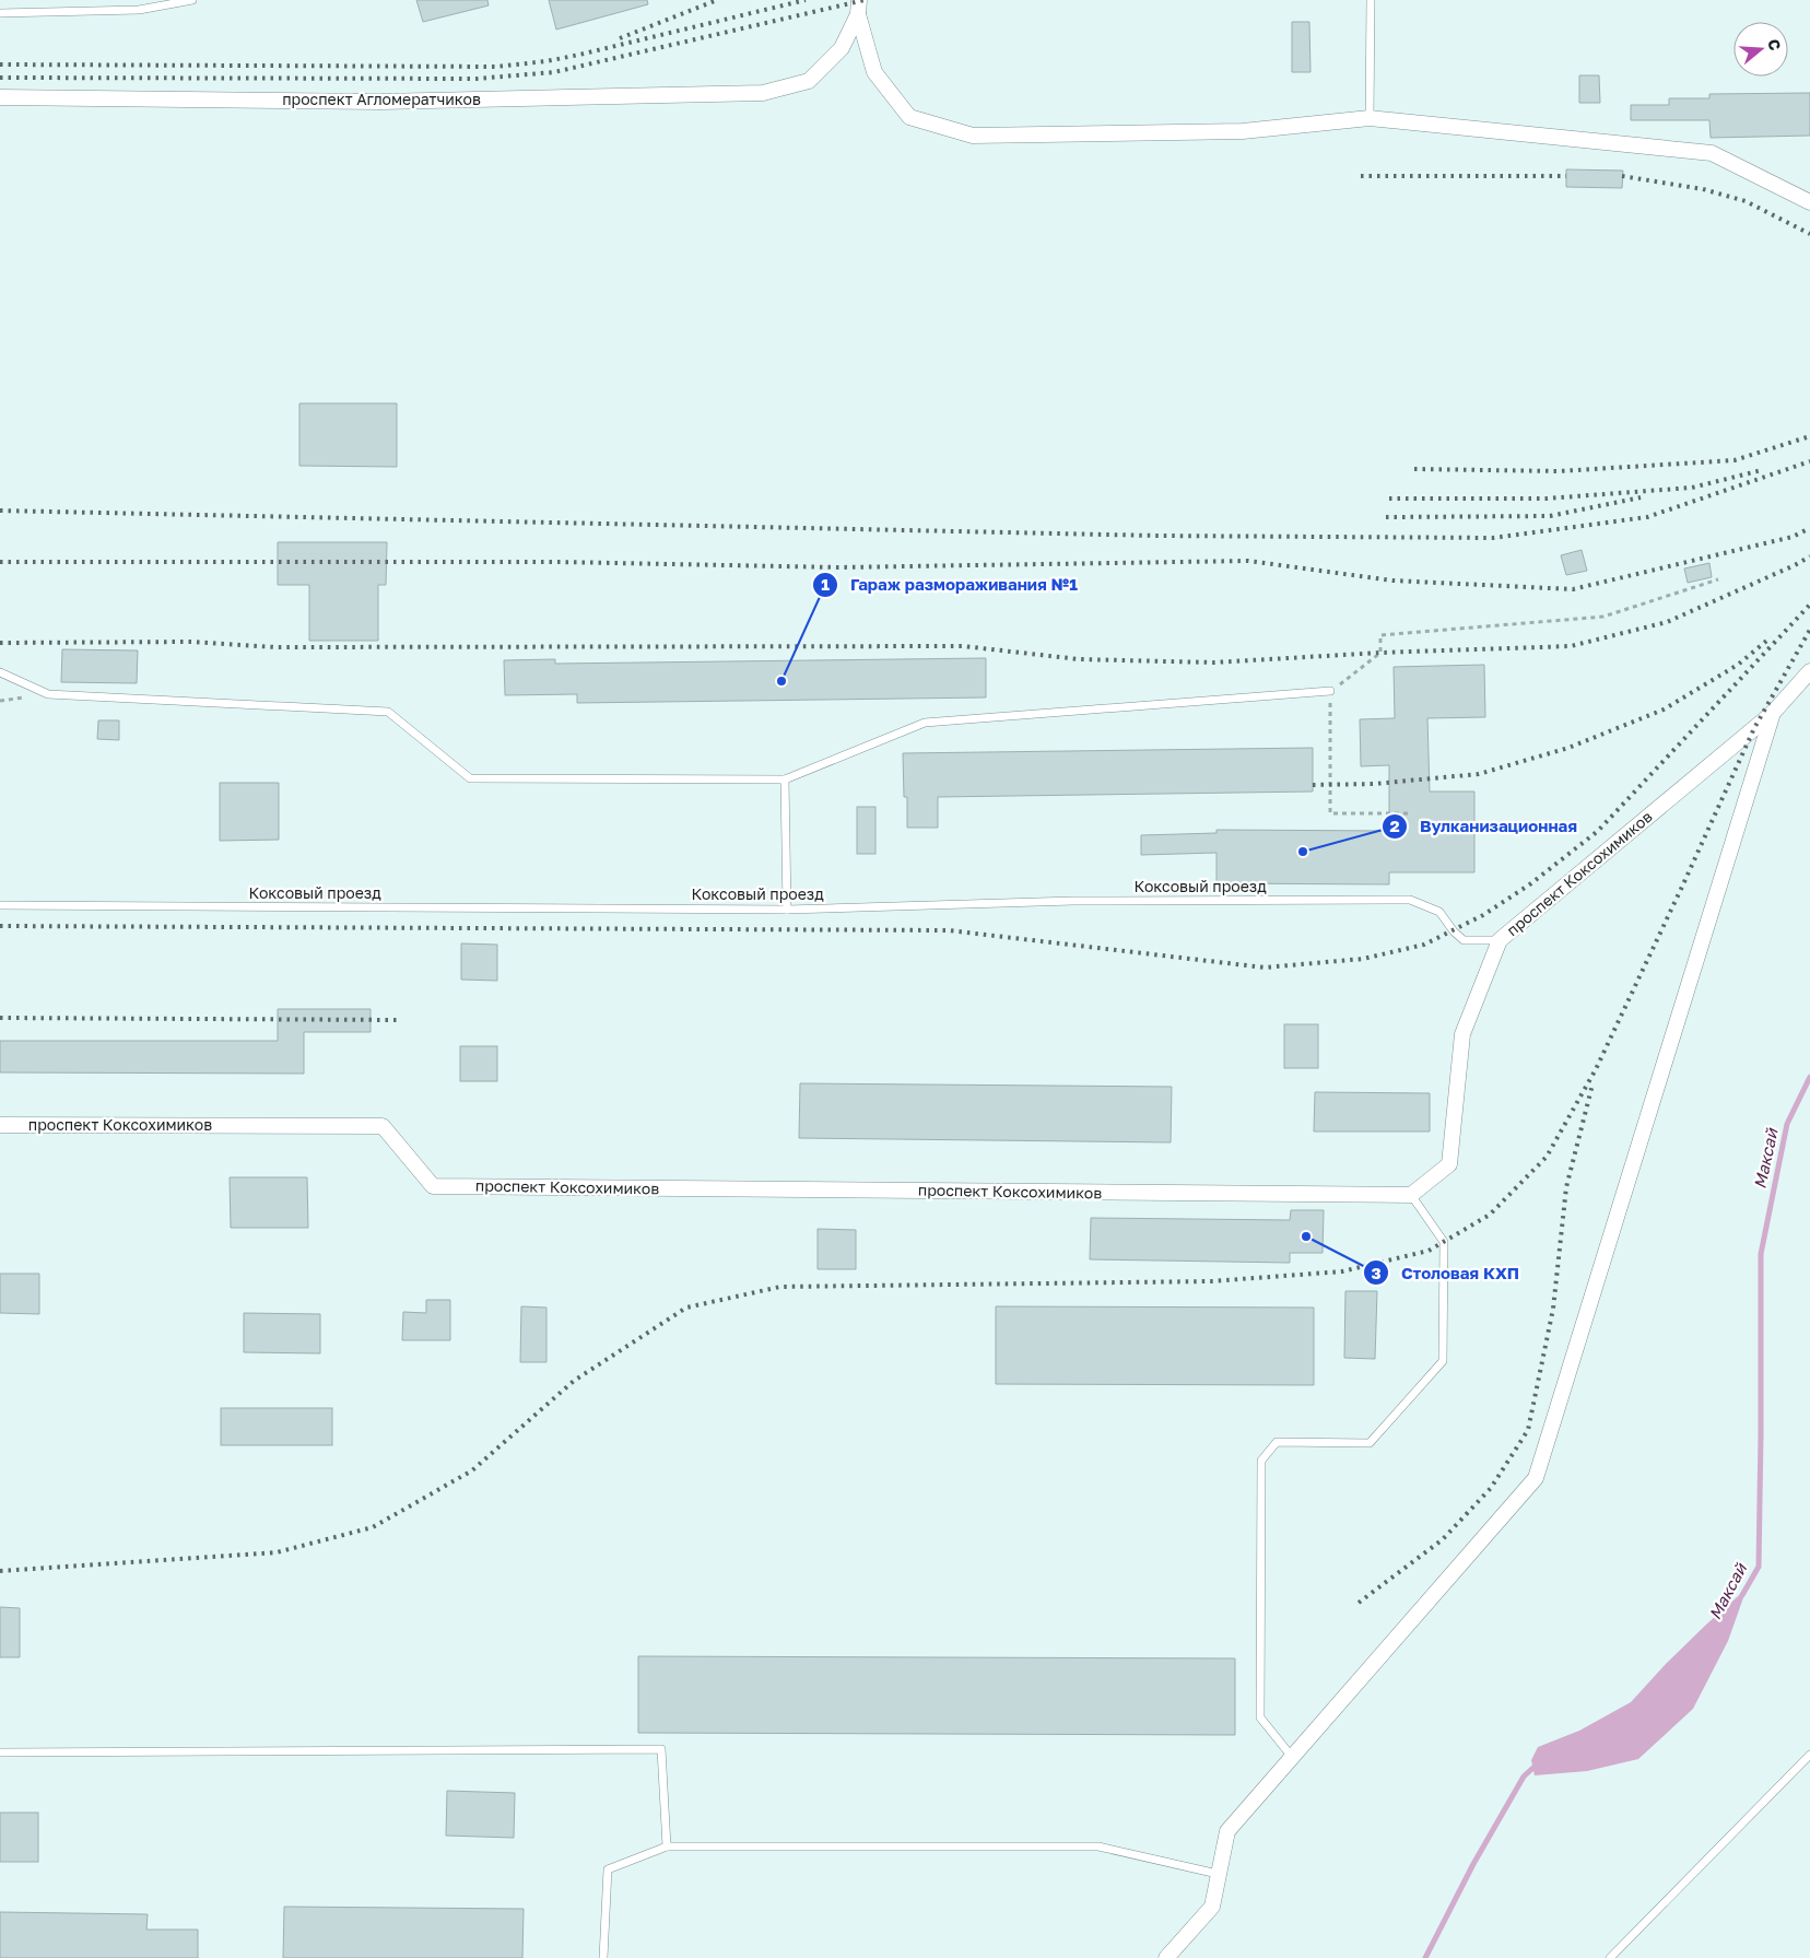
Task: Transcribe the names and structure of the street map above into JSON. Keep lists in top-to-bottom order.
{
  "streets": {
    "street": ["проспект Агломератчиков", "проспект Коксохимиков"],
    "lane": ["Коксовый проезд"]
  },
  "crossings": [
    ["проспект Коксохимиков", "Коксовый проезд"]
  ],
  "water": ["Максай"],
  "places": ["Гараж размораживания №1", "Вулканизационная", "Столовая КХП"],
  "north": "right"
}
